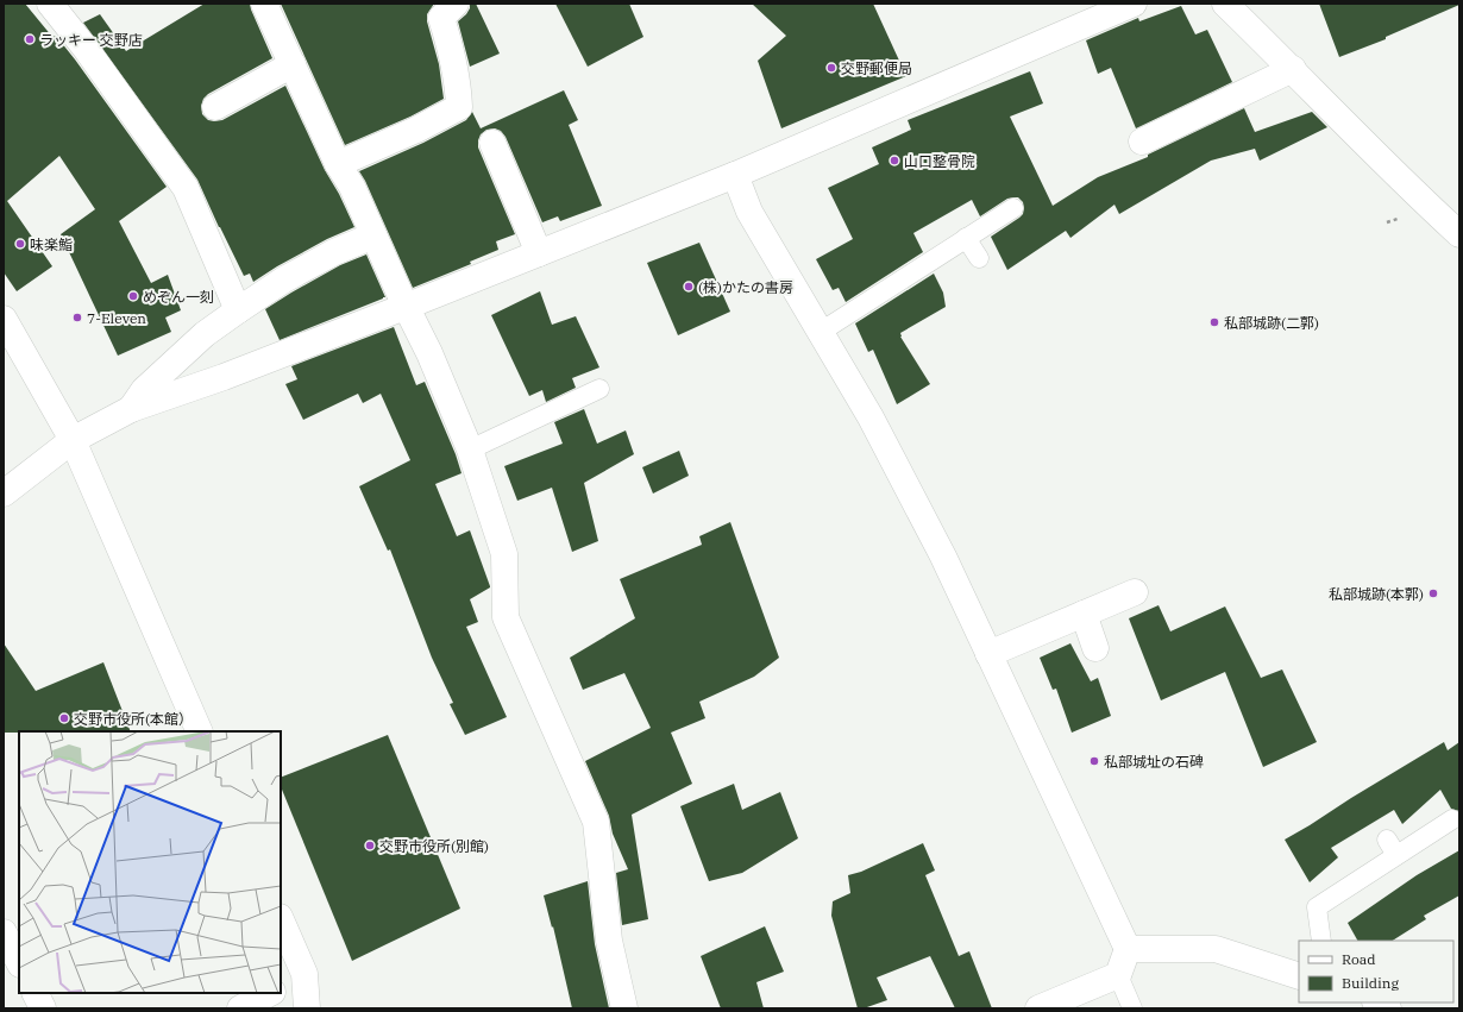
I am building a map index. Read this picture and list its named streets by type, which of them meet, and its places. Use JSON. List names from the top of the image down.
{
  "places": [
    "ラッキー 交野店",
    "交野郵便局",
    "山口整骨院",
    "味楽鮨",
    "(株)かたの書房",
    "めぞん一刻",
    "7-Eleven",
    "私部城跡(二郭)",
    "私部城跡(本郭)",
    "交野市役所(本館）",
    "私部城址の石碑",
    "交野市役所(別館)"
  ],
  "legend": ["Road", "Building"]
}
